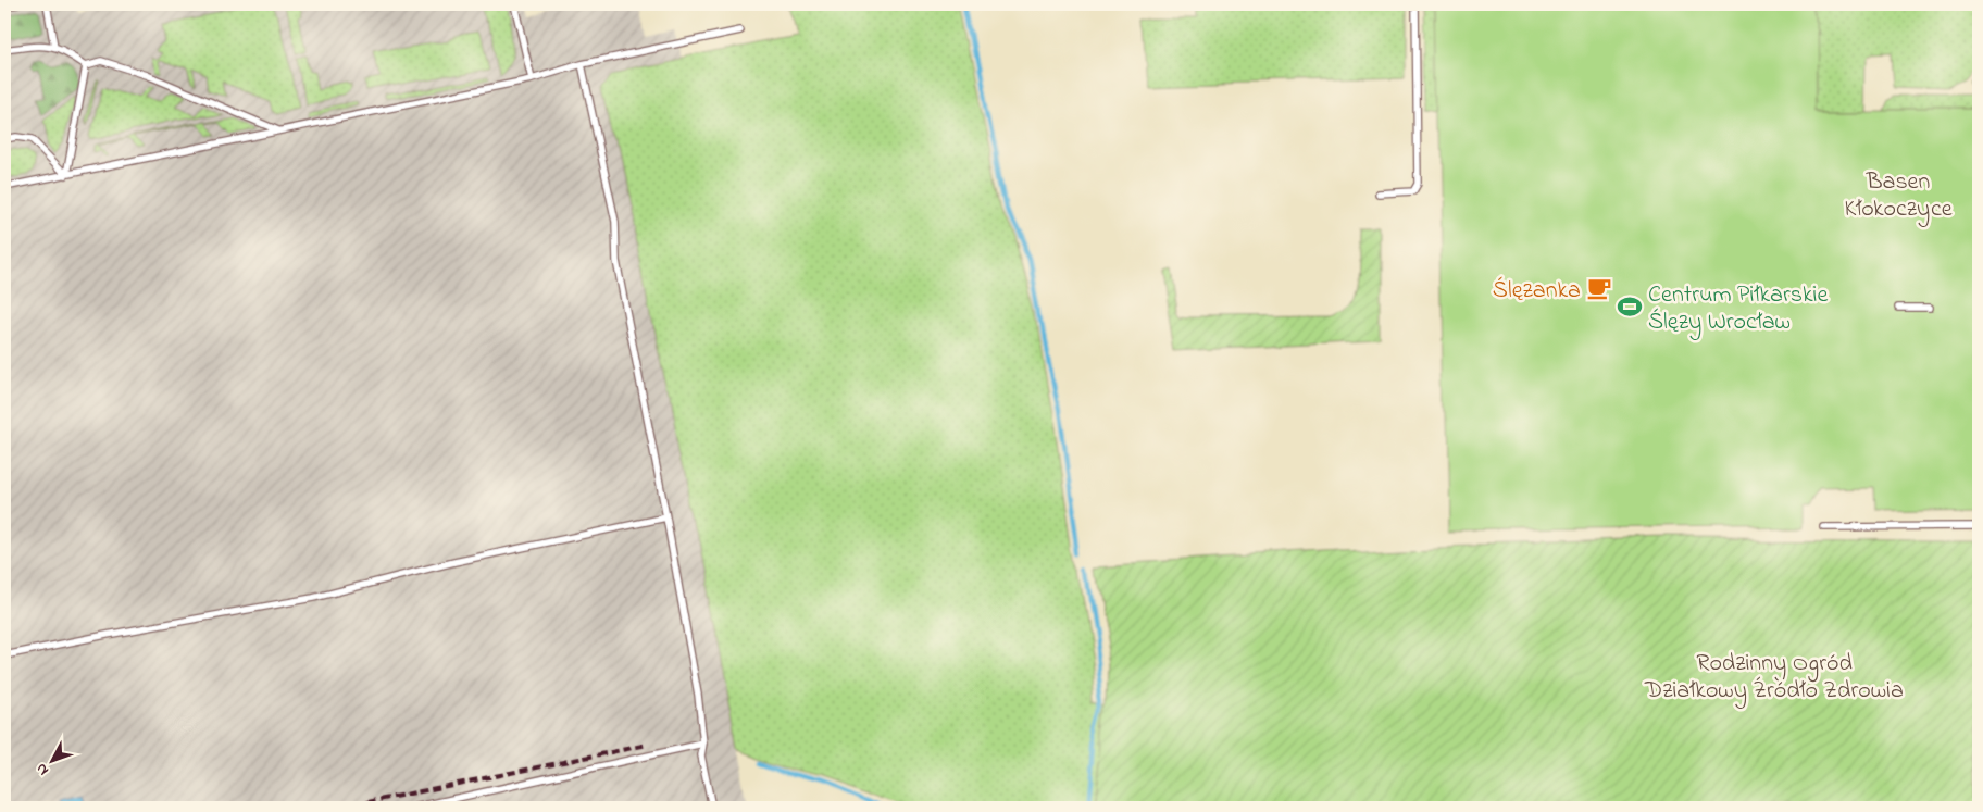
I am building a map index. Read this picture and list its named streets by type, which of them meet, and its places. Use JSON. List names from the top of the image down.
{
  "parks": ["Basen Kłokoczyce", "Rodzinny Ogród Działkowy Źródło Zdrowia"],
  "places": {
    "cafe": ["Ślęzanka"],
    "sports": ["Centrum Piłkarskie Ślęzy Wrocław"]
  },
  "north": "bottom left"
}
